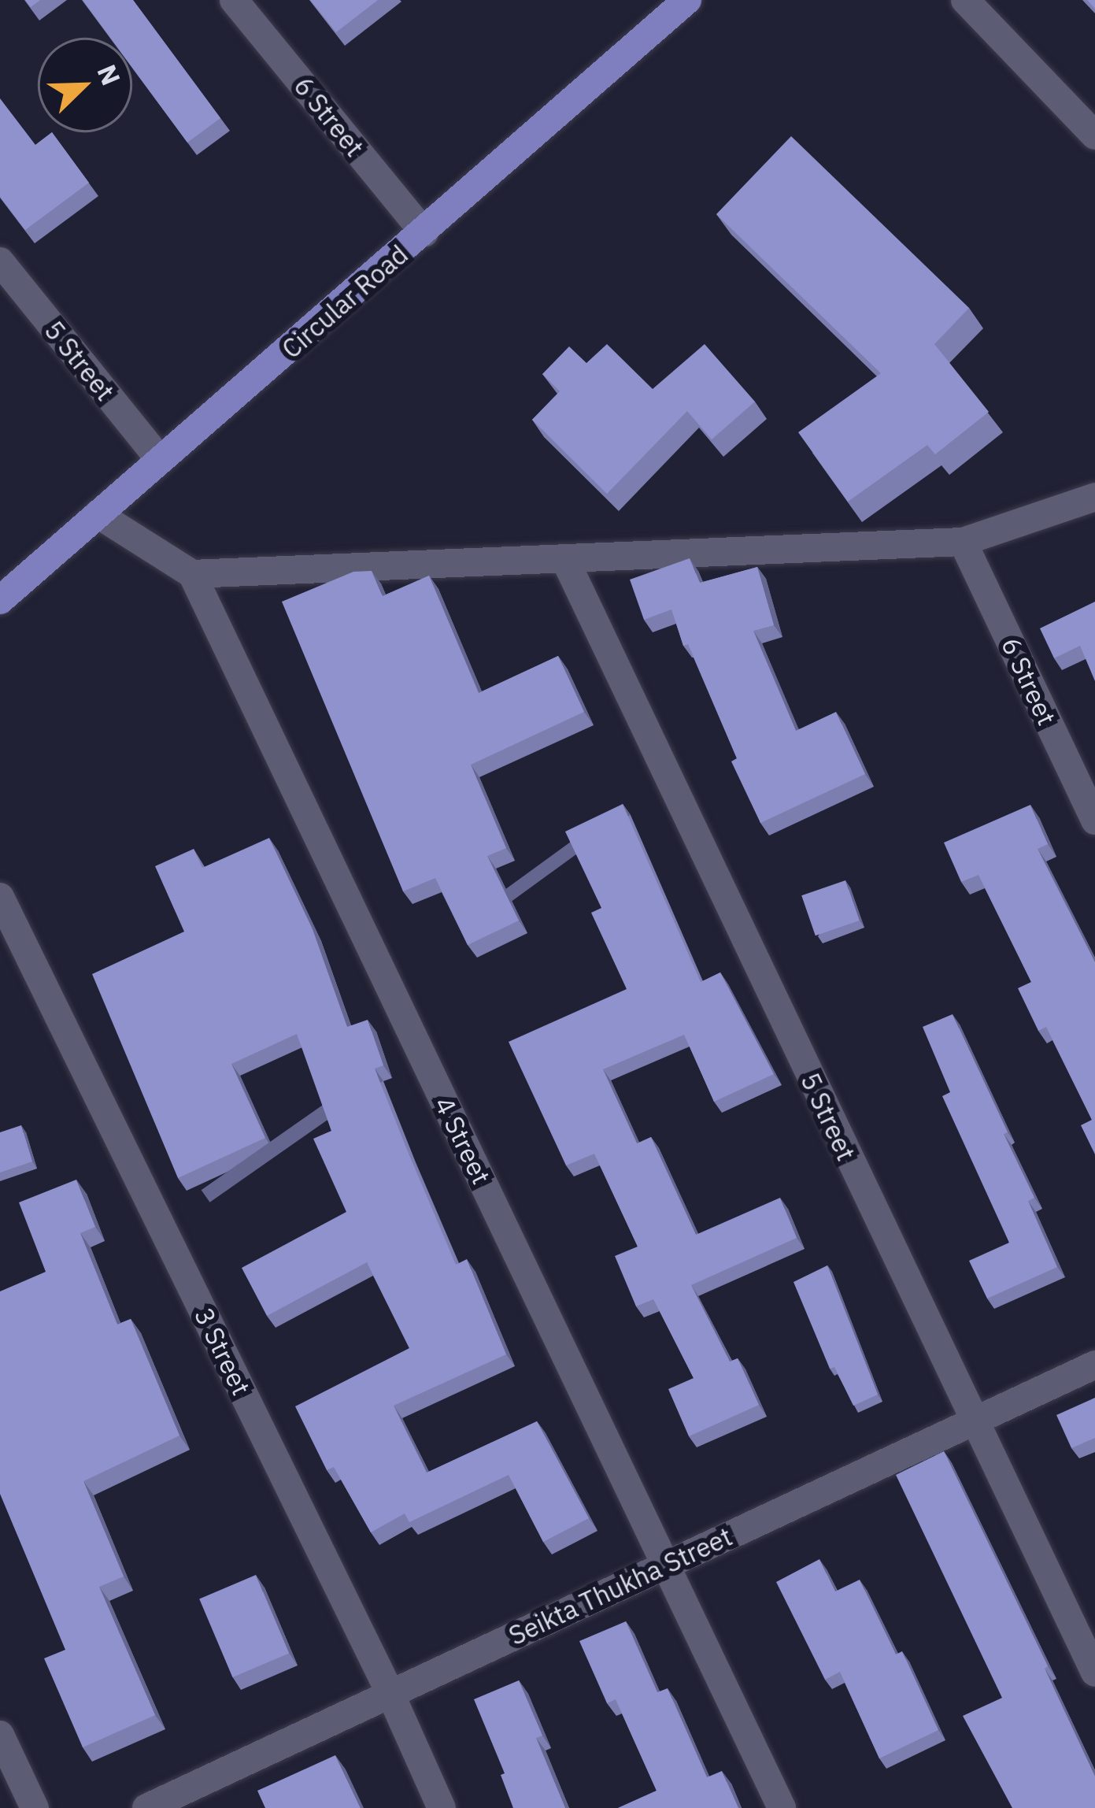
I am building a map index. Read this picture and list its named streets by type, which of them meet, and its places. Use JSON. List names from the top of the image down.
{
  "streets": {
    "main road": ["Circular Road"],
    "street": [
      "6 Street",
      "5 Street",
      "4 Street",
      "3 Street",
      "Seikta Thukha Street"
    ]
  },
  "crossings": [
    ["6 Street", "Circular Road"],
    ["Circular Road", "5 Street"],
    ["5 Street", "Seikta Thukha Street"],
    ["4 Street", "Seikta Thukha Street"],
    ["3 Street", "Seikta Thukha Street"]
  ],
  "north": "top right"
}
